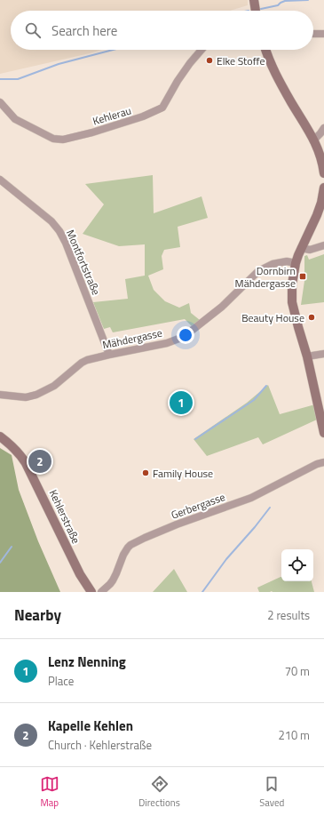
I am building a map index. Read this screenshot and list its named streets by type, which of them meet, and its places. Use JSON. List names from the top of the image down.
{
  "streets": {
    "main road": ["Kehlerstraße"],
    "street": [
      "Kehlerau",
      "Montfortstraße",
      "Mähdergasse",
      "Gerbergasse"
    ]
  },
  "crossings": [
    ["Montfortstraße", "Mähdergasse"]
  ],
  "places": {
    "other": ["Elke Stoffe", "Beauty House", "Family House"],
    "transit": ["Dornbirn Mähdergasse"]
  },
  "page": {
    "search": "Search here",
    "pins": ["1", "2"],
    "heading": ["Nearby", "2 results"],
    "list": [
      {
        "mark": "1",
        "name": "Lenz Nenning",
        "note": "Place",
        "value": "70 m"
      },
      {
        "mark": "2",
        "name": "Kapelle Kehlen",
        "note": "Church · Kehlerstraße",
        "value": "210 m"
      }
    ],
    "nav": ["Map", "Directions", "Saved"]
  }
}
